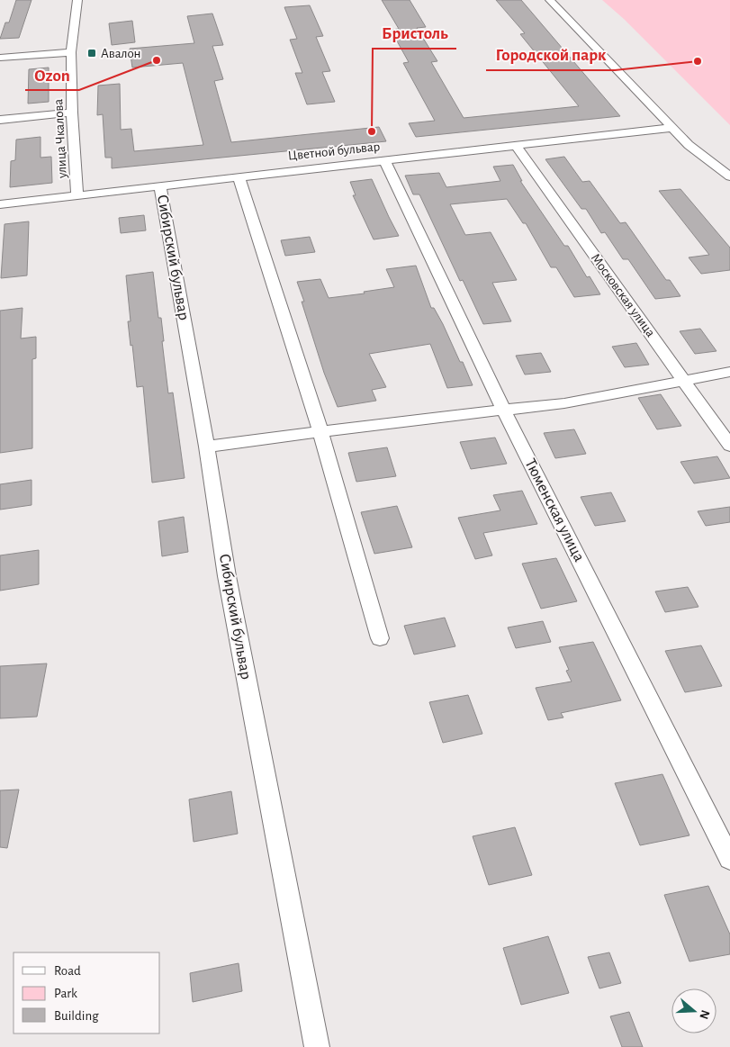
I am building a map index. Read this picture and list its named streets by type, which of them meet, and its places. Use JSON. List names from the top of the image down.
{
  "streets": {
    "street": [
      "улица Чкалова",
      "Цветной бульвар",
      "Сибирский бульвар",
      "Московская улица",
      "Тюменская улица"
    ]
  },
  "crossings": [
    ["улица Чкалова", "Цветной бульвар"],
    ["Цветной бульвар", "Сибирский бульвар"],
    ["Цветной бульвар", "Московская улица"],
    ["Цветной бульвар", "Тюменская улица"]
  ],
  "places": {
    "transit": ["Авалон"],
    "other": ["Ozon", "Городской парк", "Бристоль"]
  },
  "legend": ["Road", "Park", "Building"],
  "north": "right"
}
